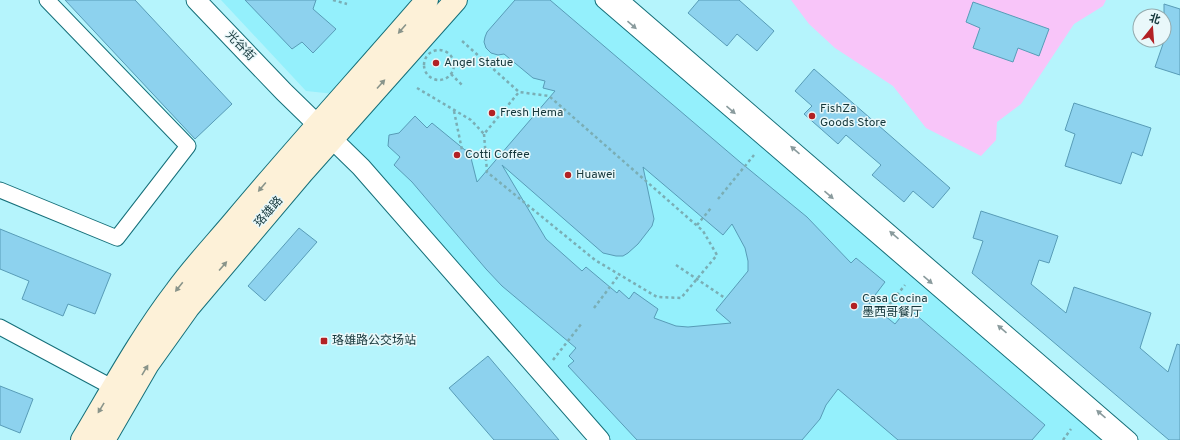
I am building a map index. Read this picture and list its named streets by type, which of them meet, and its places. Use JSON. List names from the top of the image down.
{
  "streets": {
    "main road": ["珞雄路"],
    "street": ["光谷街"]
  },
  "crossings": [
    ["光谷街", "珞雄路"]
  ],
  "places": {
    "other": [
      "Angel Statue",
      "Fresh Hema",
      "FishZa Goods Store",
      "Cotti Coffee",
      "Huawei",
      "Casa Cocina 墨西哥餐厅"
    ],
    "transit": ["珞雄路公交场站"]
  },
  "north": "top"
}
